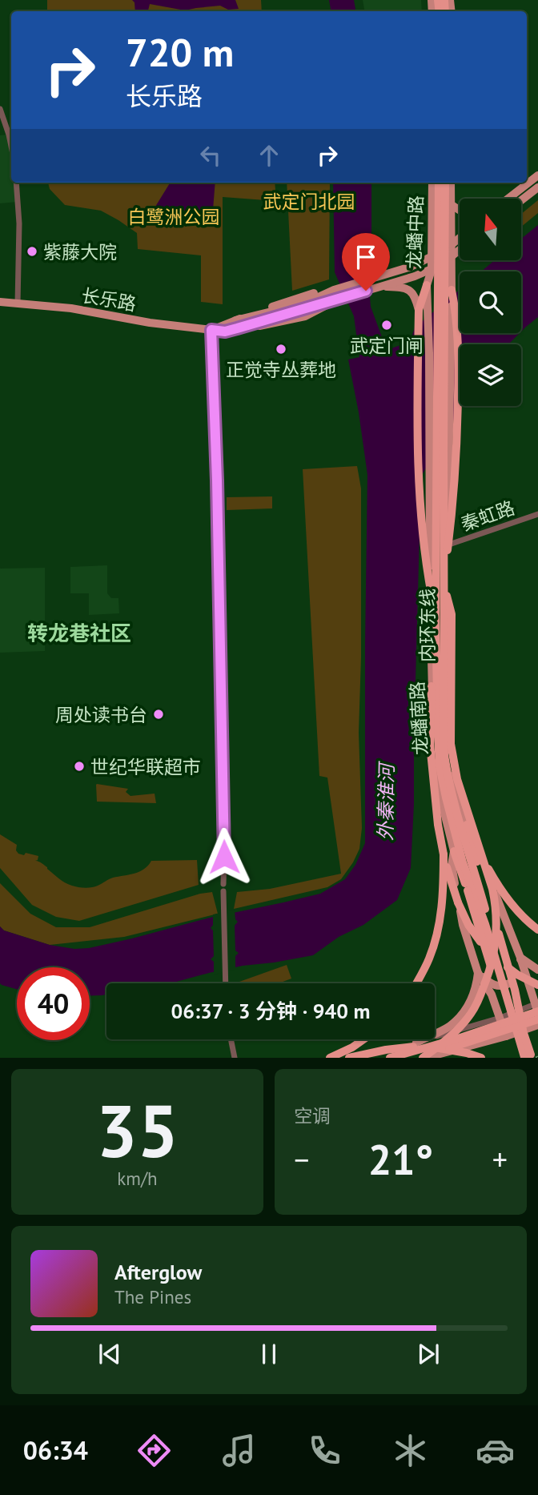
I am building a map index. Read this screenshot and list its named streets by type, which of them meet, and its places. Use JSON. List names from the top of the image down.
{
  "streets": {
    "highway": ["内环东线"],
    "main road": ["龙蟠中路", "长乐路", "龙蟠南路"],
    "street": ["秦虹路"]
  },
  "crossings": [
    ["龙蟠中路", "长乐路"],
    ["龙蟠中路", "龙蟠南路"],
    ["秦虹路", "龙蟠南路"]
  ],
  "districts": ["转龙巷社区"],
  "water": ["外秦淮河"],
  "parks": ["武定门北园", "白鹭洲公园"],
  "places": [
    "紫藤大院",
    "武定门闸",
    "正觉寺丛葬地",
    "周处读书台",
    "世纪华联超市"
  ],
  "north": "top",
  "page": {
    "turn": ["720 m", "长乐路"],
    "limit": "40",
    "trip": "06:37 · 3 分钟 · 940 m",
    "tile": [
      ["35", "km/h"],
      "空调"
    ],
    "heat": ["−", "21°", "+"],
    "song": ["Afterglow", "The Pines"],
    "tabs": "06:34"
  }
}
